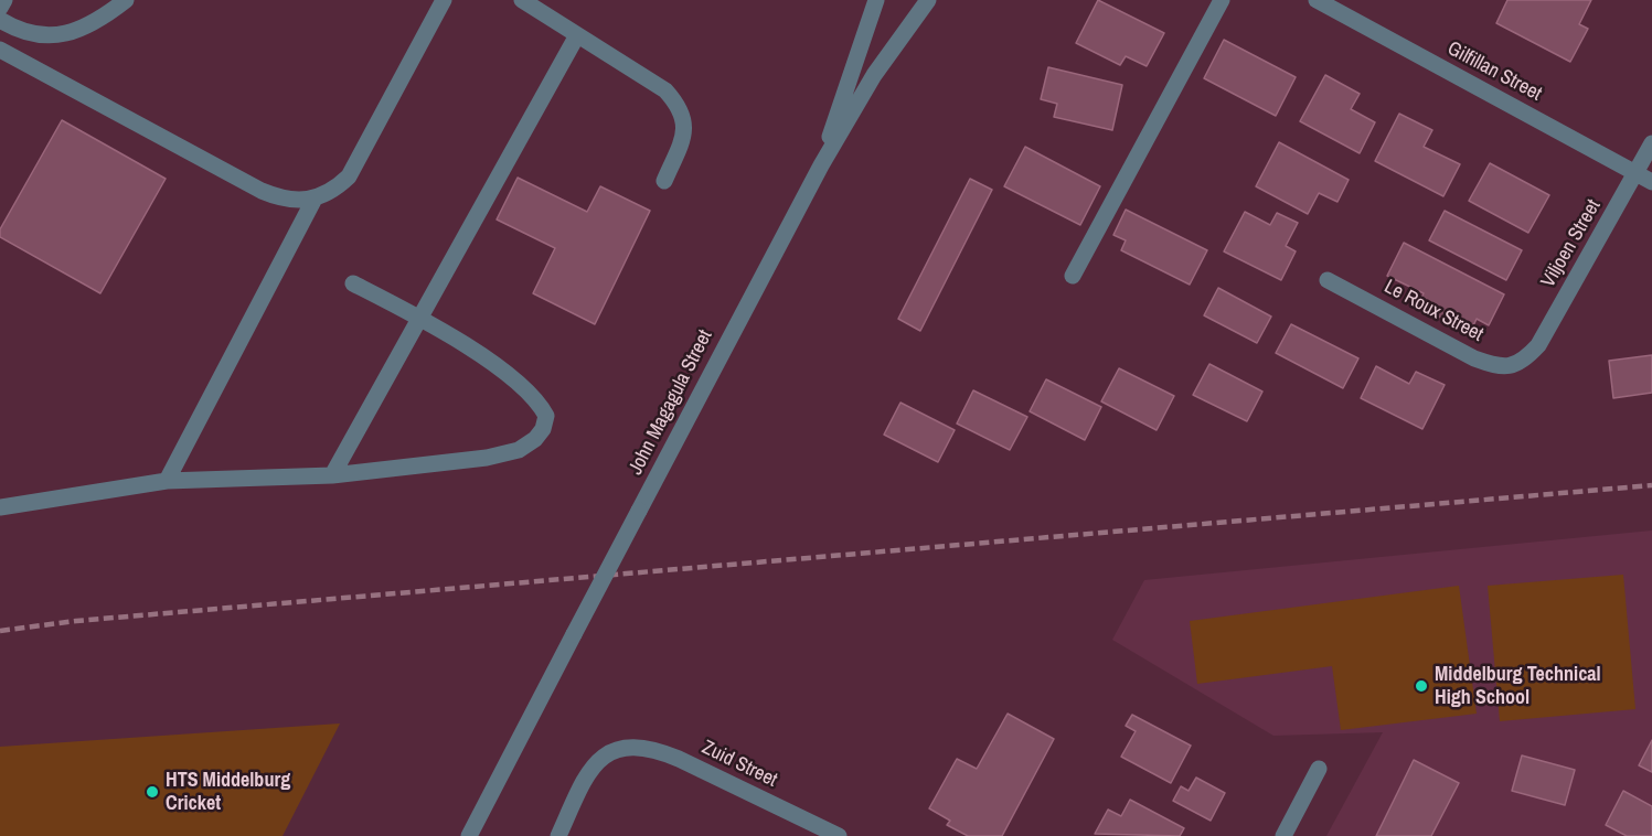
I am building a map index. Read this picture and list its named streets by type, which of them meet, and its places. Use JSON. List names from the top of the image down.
{
  "streets": {
    "street": [
      "Gilfillan Street",
      "Viljoen Street",
      "Le Roux Street",
      "John Magagula Street",
      "Zuid Street"
    ]
  },
  "crossings": [
    ["Gilfillan Street", "Viljoen Street"],
    ["Viljoen Street", "Le Roux Street"]
  ],
  "places": ["Middelburg Technical High School", "HTS Middelburg Cricket"]
}
